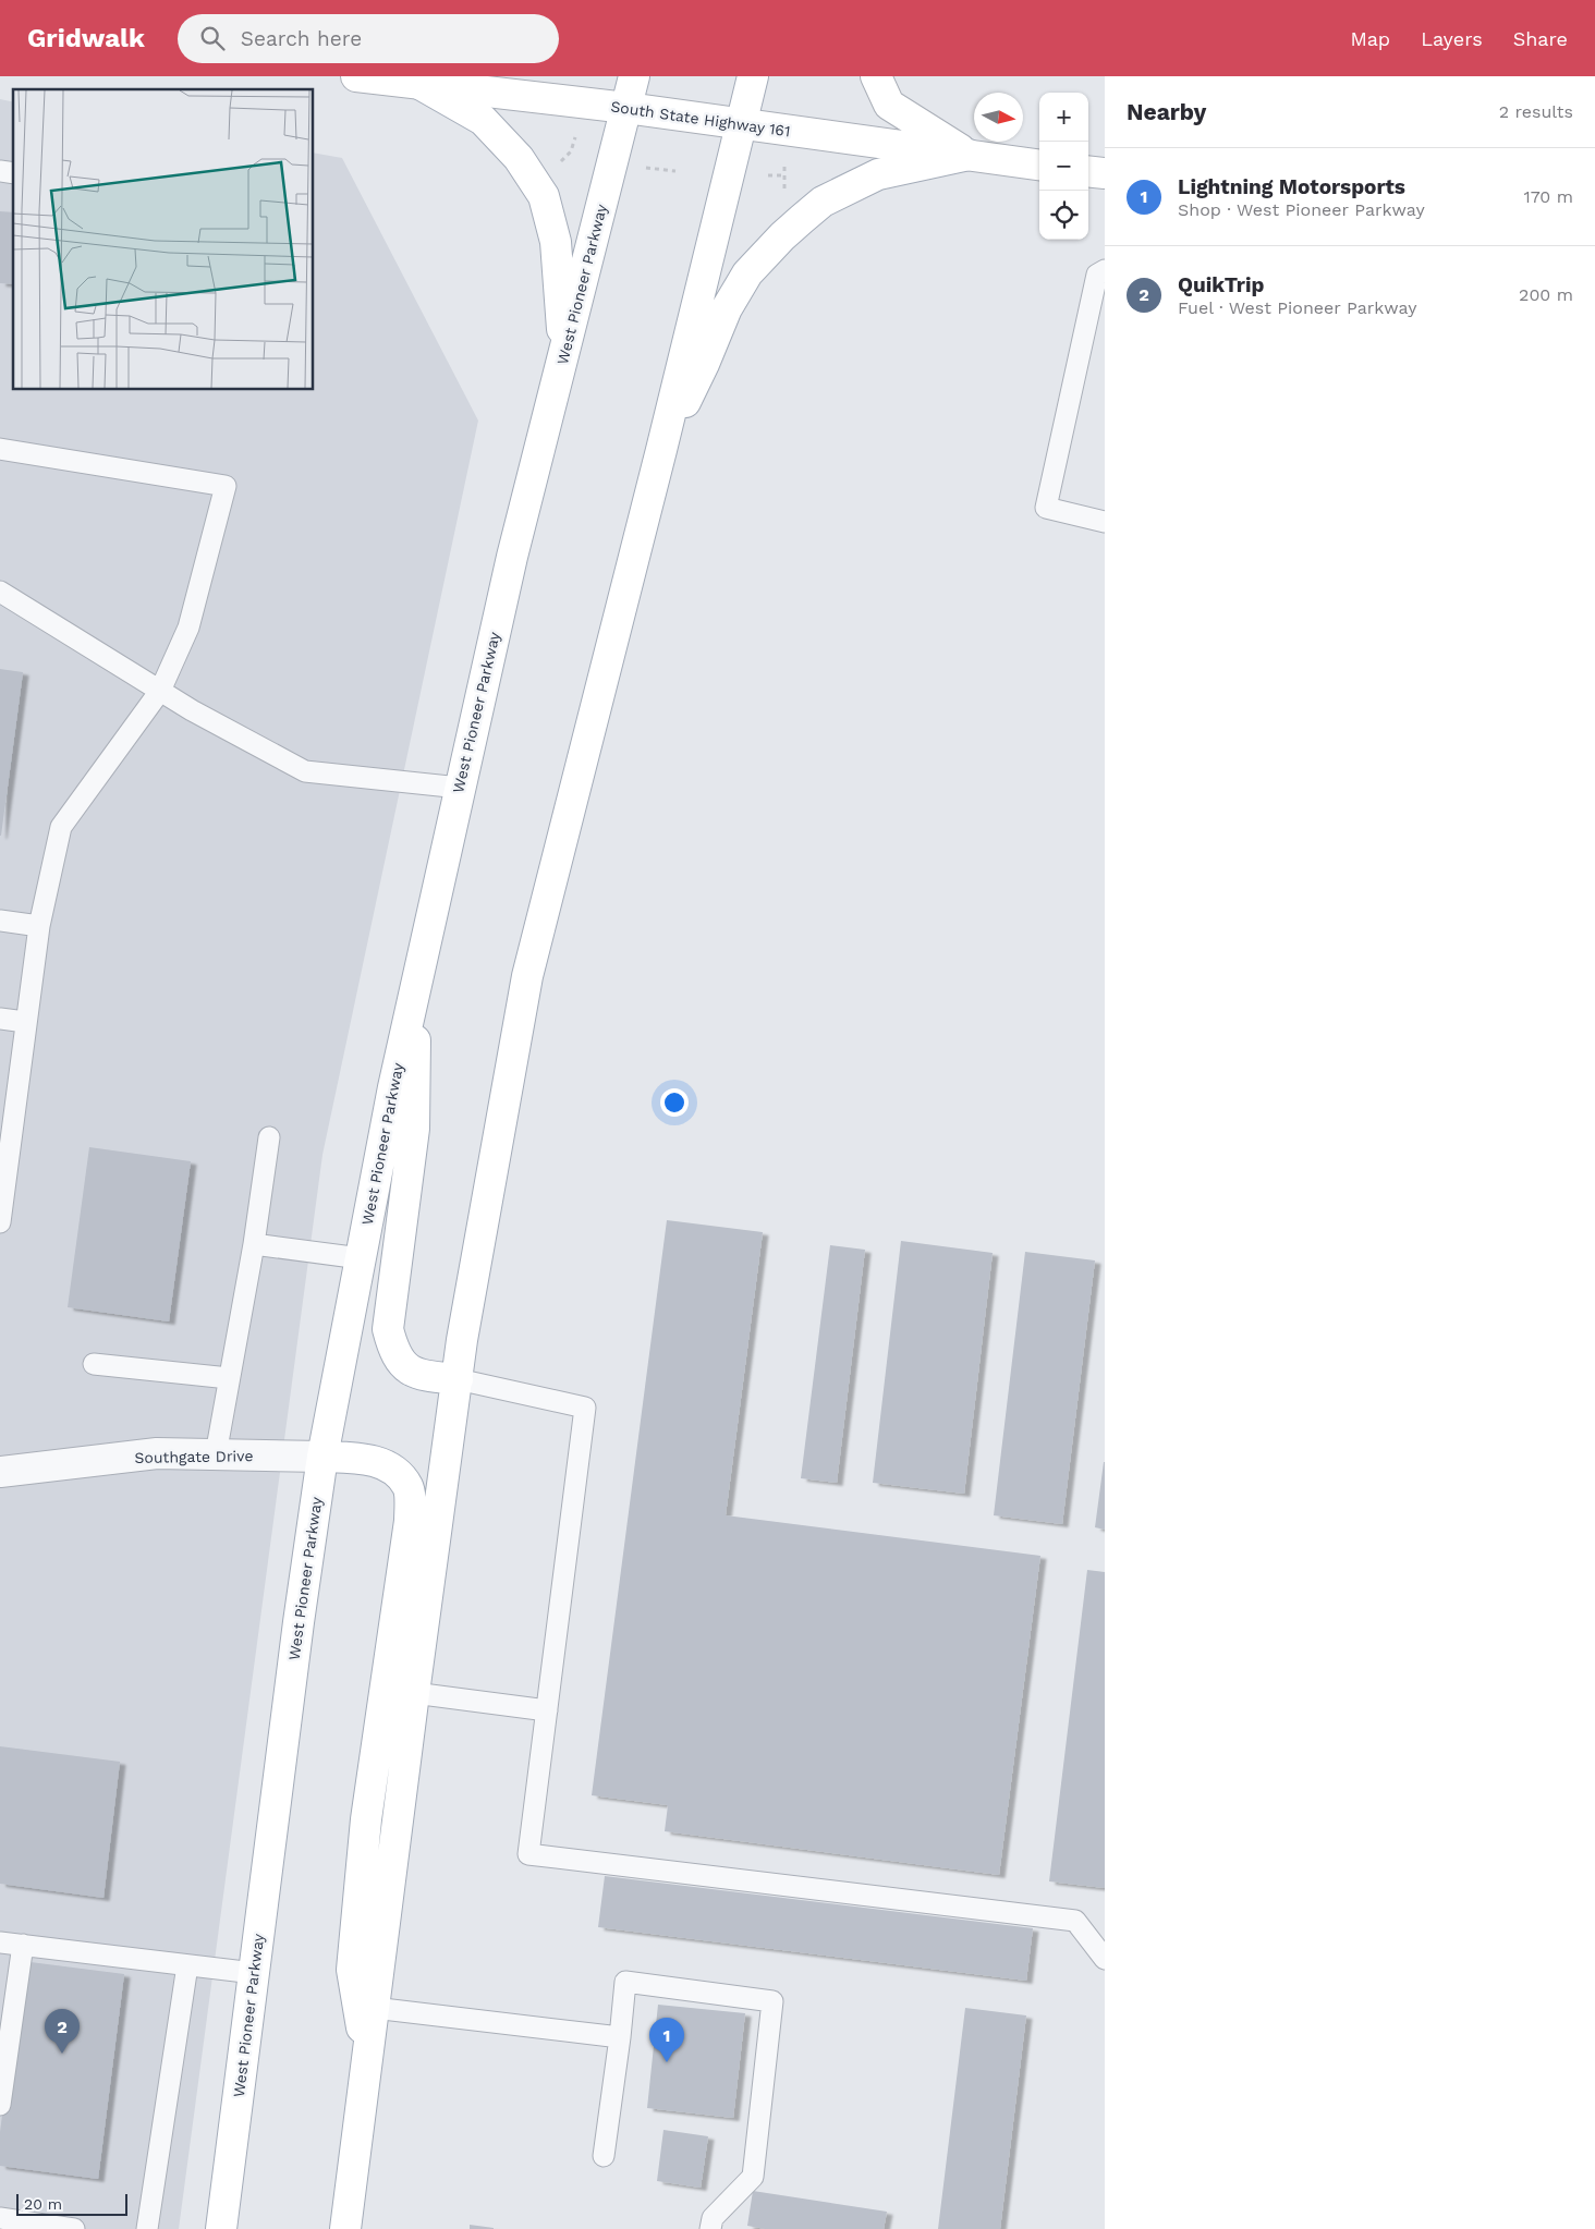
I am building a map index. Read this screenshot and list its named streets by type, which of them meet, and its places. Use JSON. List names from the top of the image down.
{
  "streets": {
    "main road": ["South State Highway 161", "West Pioneer Parkway"],
    "street": ["Southgate Drive"]
  },
  "crossings": [
    ["South State Highway 161", "West Pioneer Parkway"],
    ["West Pioneer Parkway", "Southgate Drive"]
  ],
  "scale_bar": "20 m",
  "north": "right",
  "page": {
    "header": "Gridwalk",
    "search": "Search here",
    "nav": ["Map", "Layers", "Share"],
    "heading": ["Nearby", "2 results"],
    "map_buttons": ["+", "−"],
    "list": [
      {
        "mark": "1",
        "name": "Lightning Motorsports",
        "note": "Shop · West Pioneer Parkway",
        "value": "170 m"
      },
      {
        "mark": "2",
        "name": "QuikTrip",
        "note": "Fuel · West Pioneer Parkway",
        "value": "200 m"
      }
    ],
    "pins": ["2", "1"],
    "scale": "20 m"
  }
}
